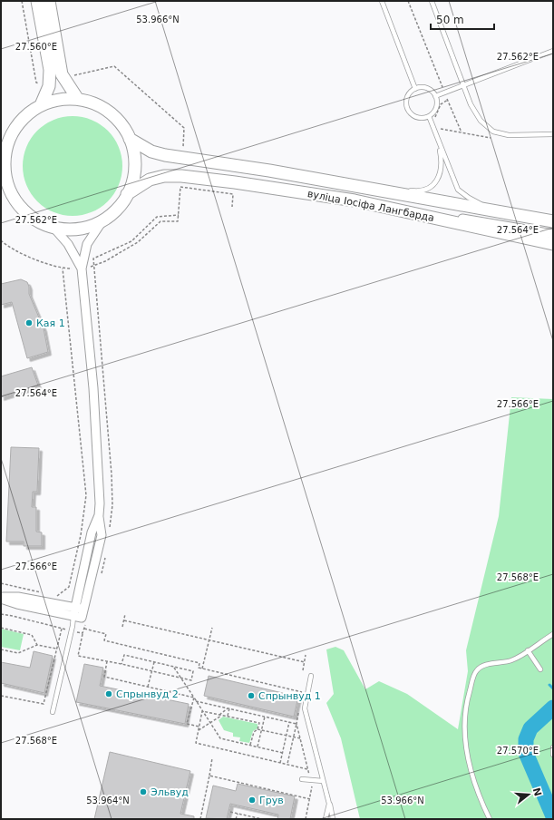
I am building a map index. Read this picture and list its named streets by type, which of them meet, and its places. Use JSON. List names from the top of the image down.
{
  "streets": {
    "main road": ["вуліца Іосіфа Лангбарда"]
  },
  "places": [
    "Кая 1",
    "Спрынвуд 2",
    "Спрынвуд 1",
    "Эльвуд",
    "Грув"
  ],
  "scale_bar": "50 m",
  "north": "right",
  "coordinates": [
    "53.966°N",
    "27.560°E",
    "27.562°E",
    "27.564°E",
    "27.566°E",
    "27.568°E",
    "27.570°E",
    "53.964°N"
  ]
}
